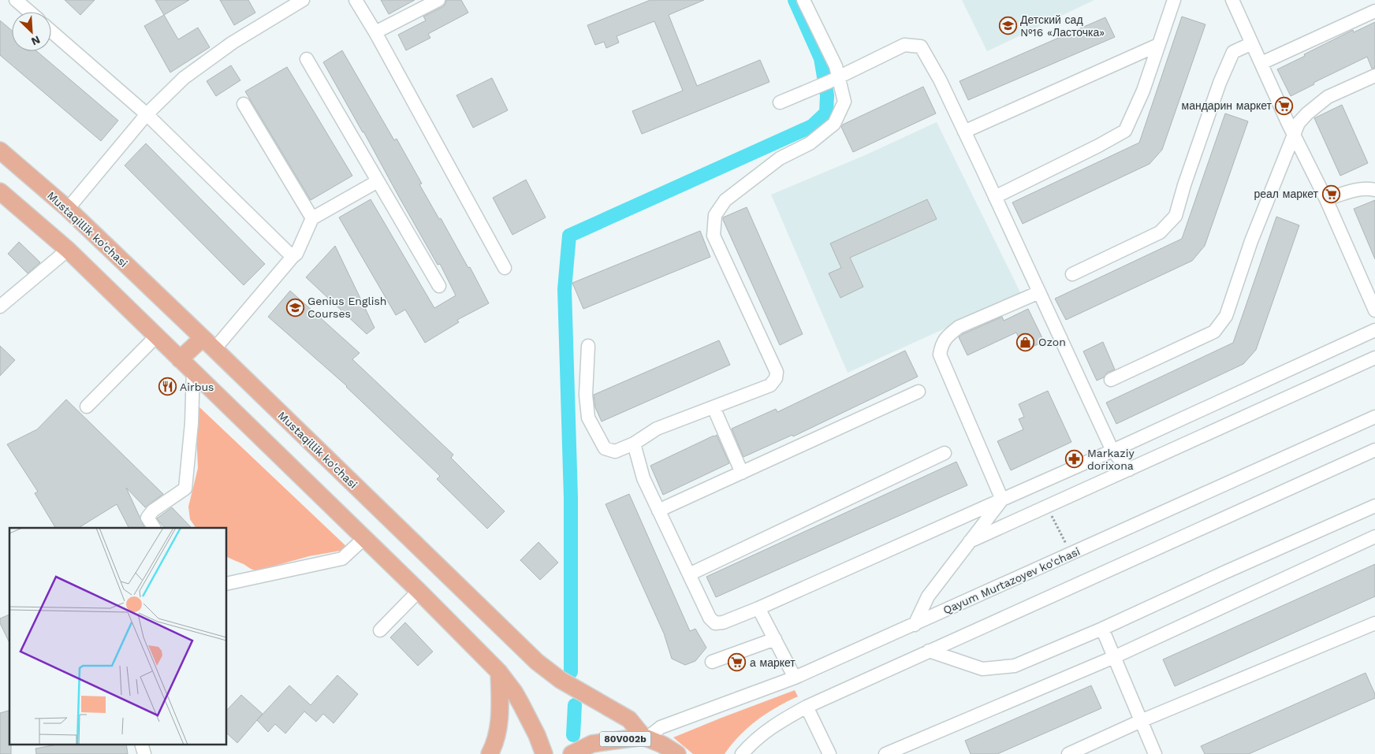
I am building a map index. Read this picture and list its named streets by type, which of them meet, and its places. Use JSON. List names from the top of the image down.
{
  "streets": {
    "main road": ["Mustaqillik ko'chasi", "80V002b"],
    "street": ["Qayum Murtazoyev ko'chasi"]
  },
  "crossings": [
    ["Mustaqillik ko'chasi", "Qayum Murtazoyev ko'chasi"],
    ["Mustaqillik ko'chasi", "80V002b"],
    ["Qayum Murtazoyev ko'chasi", "80V002b"]
  ],
  "places": {
    "school or university": ["Детский сад №16 «Ласточка»", "Genius English Courses"],
    "supermarket": ["мандарин маркет", "реал маркет", "а маркет"],
    "shop": ["Ozon"],
    "restaurant": ["Airbus"],
    "pharmacy": ["Markaziy dorixona"]
  },
  "north": "bottom right"
}
